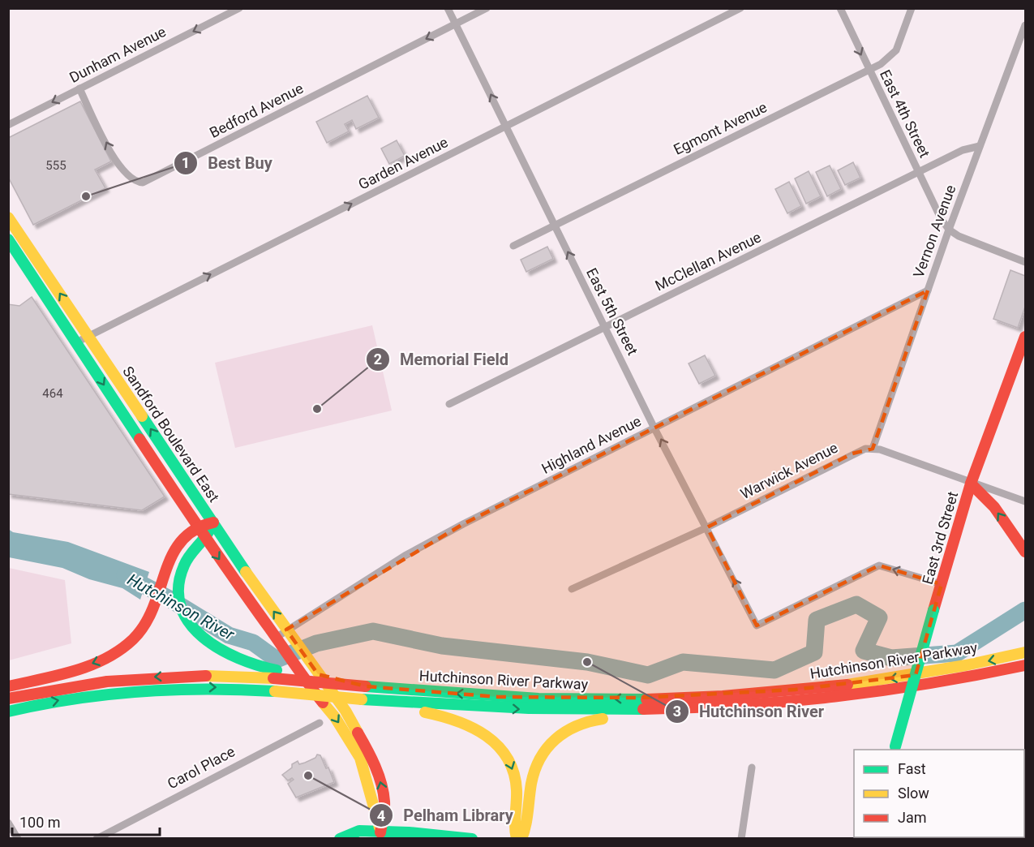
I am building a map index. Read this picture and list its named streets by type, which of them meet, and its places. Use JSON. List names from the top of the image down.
{
  "streets": {
    "main road": ["Sandford Boulevard East", "East 3rd Street", "Hutchinson River Parkway"],
    "street": [
      "Dunham Avenue",
      "Bedford Avenue",
      "East 4th Street",
      "Egmont Avenue",
      "Garden Avenue",
      "Vernon Avenue",
      "McClellan Avenue",
      "East 5th Street",
      "Highland Avenue",
      "Warwick Avenue",
      "Carol Place"
    ]
  },
  "crossings": [
    ["Dunham Avenue", "Bedford Avenue"],
    ["Bedford Avenue", "East 5th Street"],
    ["East 4th Street", "Egmont Avenue"],
    ["East 4th Street", "Vernon Avenue"],
    ["East 4th Street", "McClellan Avenue"],
    ["Egmont Avenue", "East 5th Street"],
    ["Garden Avenue", "East 5th Street"],
    ["Garden Avenue", "Sandford Boulevard East"],
    ["Vernon Avenue", "McClellan Avenue"],
    ["Vernon Avenue", "Highland Avenue"],
    ["Vernon Avenue", "Warwick Avenue"],
    ["McClellan Avenue", "East 5th Street"],
    ["East 5th Street", "Highland Avenue"],
    ["East 5th Street", "Warwick Avenue"],
    ["East 5th Street", "East 3rd Street"],
    ["Sandford Boulevard East", "Highland Avenue"]
  ],
  "one_way": [
    "Dunham Avenue",
    "Bedford Avenue",
    "Garden Avenue",
    "East 5th Street"
  ],
  "water": ["Hutchinson River"],
  "places": [
    "Best Buy",
    "Memorial Field",
    "Hutchinson River",
    "Pelham Library"
  ],
  "house_numbers": ["555", "464"],
  "legend": ["Fast", "Slow", "Jam"],
  "scale_bar": "100 m"
}
